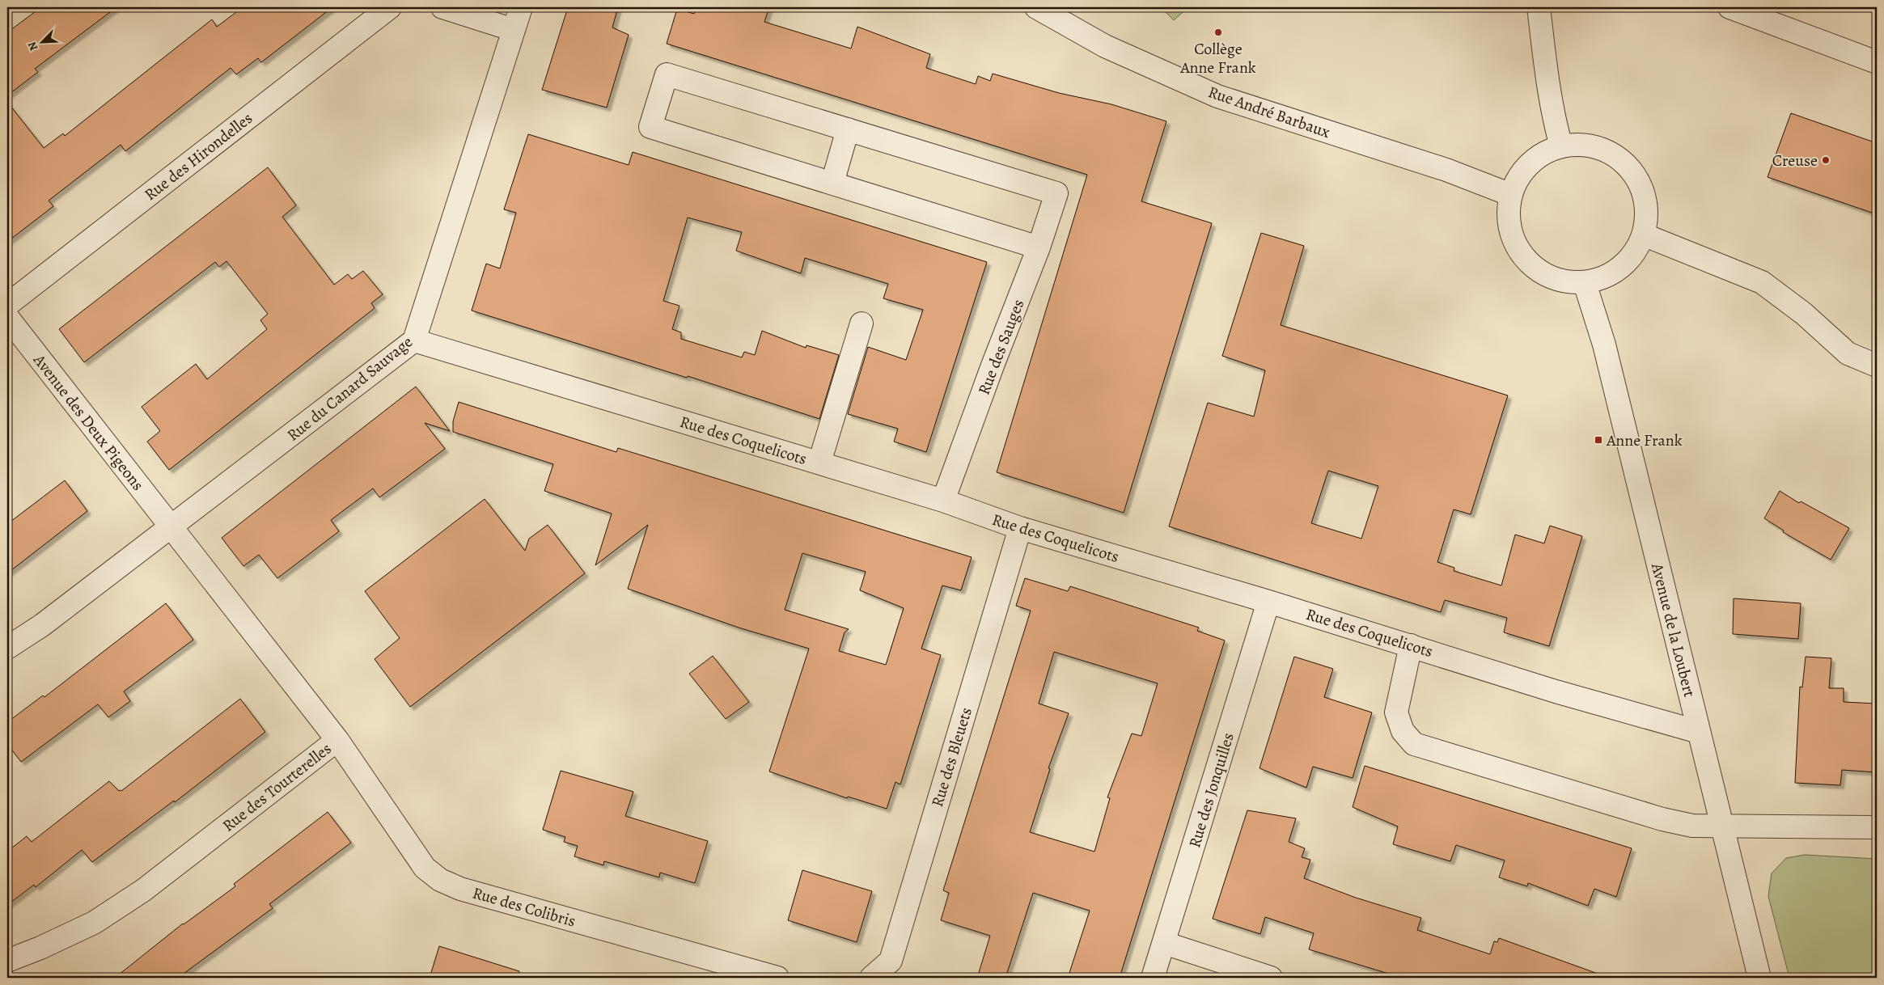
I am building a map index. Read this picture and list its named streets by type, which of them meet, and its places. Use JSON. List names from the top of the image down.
{
  "streets": {
    "street": [
      "Rue André Barbaux",
      "Rue des Hirondelles",
      "Rue des Sauges",
      "Rue du Canard Sauvage",
      "Avenue des Deux Pigeons",
      "Rue des Coquelicots",
      "Avenue de la Loubert",
      "Rue des Bleuets",
      "Rue des Tourterelles",
      "Rue des Jonquilles",
      "Rue des Colibris"
    ]
  },
  "crossings": [
    ["Rue André Barbaux", "Avenue de la Loubert"],
    ["Rue des Sauges", "Rue des Coquelicots"],
    ["Rue du Canard Sauvage", "Avenue des Deux Pigeons"],
    ["Rue du Canard Sauvage", "Rue des Coquelicots"],
    ["Rue du Canard Sauvage", "Rue des Tourterelles"],
    ["Avenue des Deux Pigeons", "Rue des Tourterelles"],
    ["Rue des Coquelicots", "Avenue de la Loubert"],
    ["Rue des Coquelicots", "Rue des Bleuets"],
    ["Rue des Coquelicots", "Rue des Jonquilles"],
    ["Rue des Tourterelles", "Rue des Colibris"]
  ],
  "places": {
    "other": ["Collège Anne Frank", "Creuse"],
    "transit": ["Anne Frank"]
  },
  "north": "bottom left"
}
